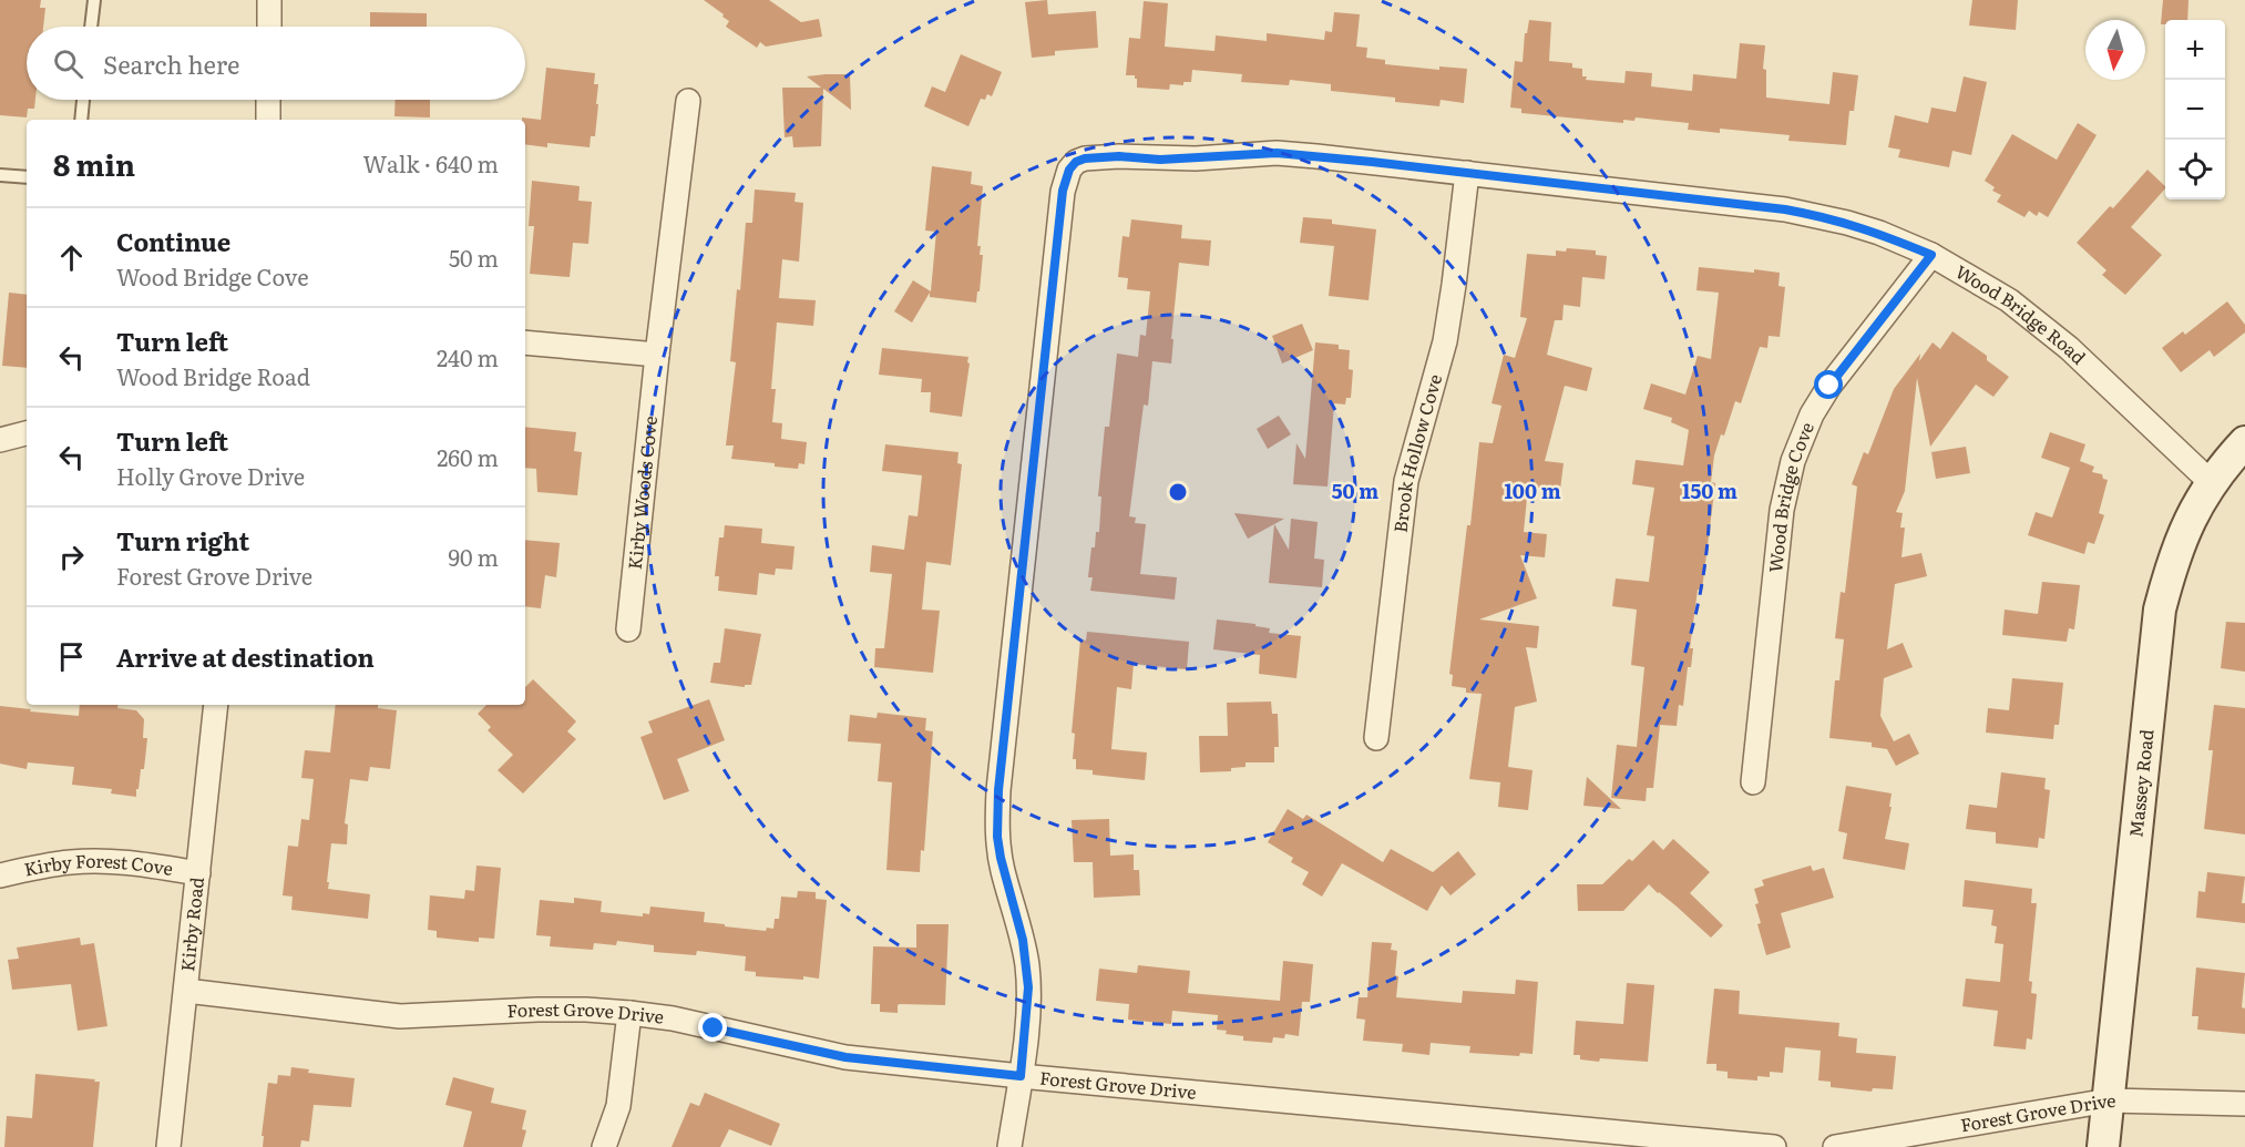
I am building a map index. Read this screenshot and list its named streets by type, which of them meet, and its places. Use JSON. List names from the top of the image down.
{
  "streets": {
    "street": [
      "Wood Bridge Road",
      "Brook Hollow Cove",
      "Kirby Woods Cove",
      "Wood Bridge Cove",
      "Massey Road",
      "Kirby Forest Cove",
      "Kirby Road",
      "Forest Grove Drive"
    ]
  },
  "crossings": [
    ["Wood Bridge Road", "Brook Hollow Cove"],
    ["Wood Bridge Road", "Wood Bridge Cove"],
    ["Wood Bridge Road", "Massey Road"],
    ["Wood Bridge Road", "Forest Grove Drive"],
    ["Massey Road", "Forest Grove Drive"],
    ["Kirby Forest Cove", "Kirby Road"],
    ["Kirby Road", "Forest Grove Drive"]
  ],
  "north": "bottom",
  "page": {
    "map_buttons": ["+", "−"],
    "search": "Search here",
    "heading": ["8 min", "Walk · 640 m"],
    "list": [
      ["Continue", "Wood Bridge Cove", "50 m"],
      ["Turn left", "Wood Bridge Road", "240 m"],
      ["Turn left", "Holly Grove Drive", "260 m"],
      ["Turn right", "Forest Grove Drive", "90 m"],
      "Arrive at destination"
    ]
  },
  "rings": ["50 m", "100 m", "150 m"]
}
